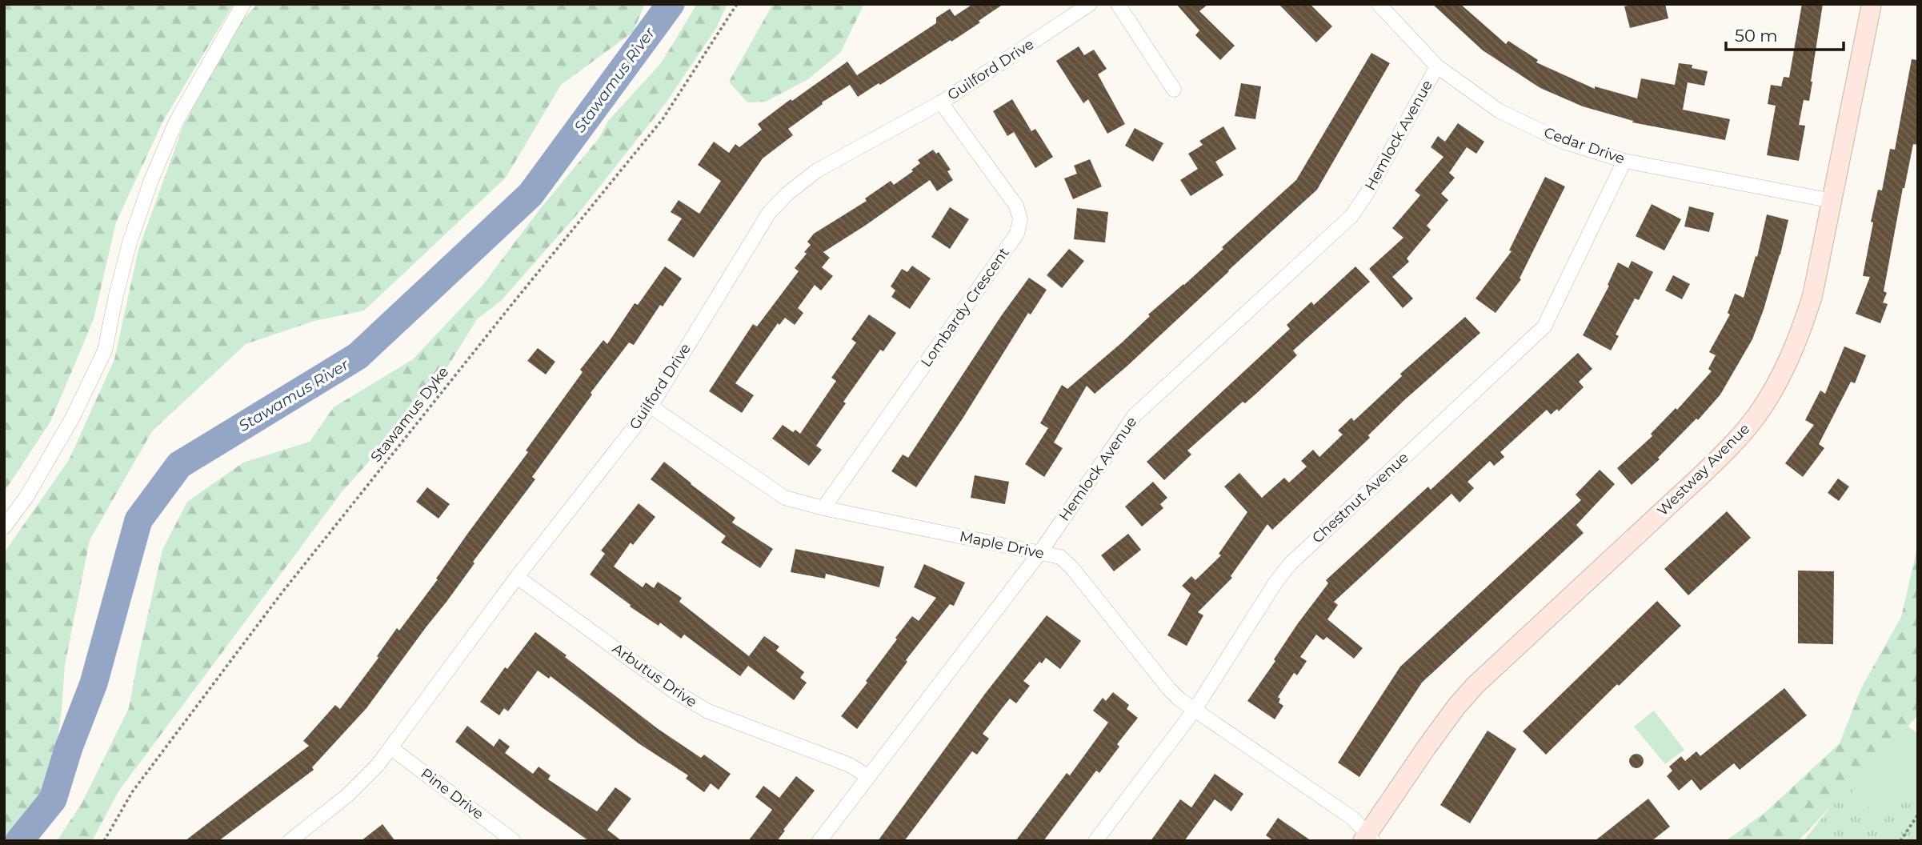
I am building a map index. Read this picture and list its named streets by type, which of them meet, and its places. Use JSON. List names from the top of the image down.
{
  "streets": {
    "street": [
      "Guilford Drive",
      "Hemlock Avenue",
      "Cedar Drive",
      "Lombardy Crescent",
      "Westway Avenue",
      "Chestnut Avenue",
      "Maple Drive",
      "Arbutus Drive",
      "Pine Drive"
    ],
    "path": ["Stawamus Dyke"]
  },
  "crossings": [
    ["Guilford Drive", "Lombardy Crescent"],
    ["Guilford Drive", "Maple Drive"],
    ["Guilford Drive", "Arbutus Drive"],
    ["Guilford Drive", "Pine Drive"],
    ["Hemlock Avenue", "Cedar Drive"],
    ["Hemlock Avenue", "Maple Drive"],
    ["Hemlock Avenue", "Arbutus Drive"],
    ["Cedar Drive", "Westway Avenue"],
    ["Cedar Drive", "Chestnut Avenue"],
    ["Lombardy Crescent", "Maple Drive"],
    ["Westway Avenue", "Maple Drive"],
    ["Chestnut Avenue", "Maple Drive"]
  ],
  "water": ["Stawamus River"],
  "scale_bar": "50 m"
}
